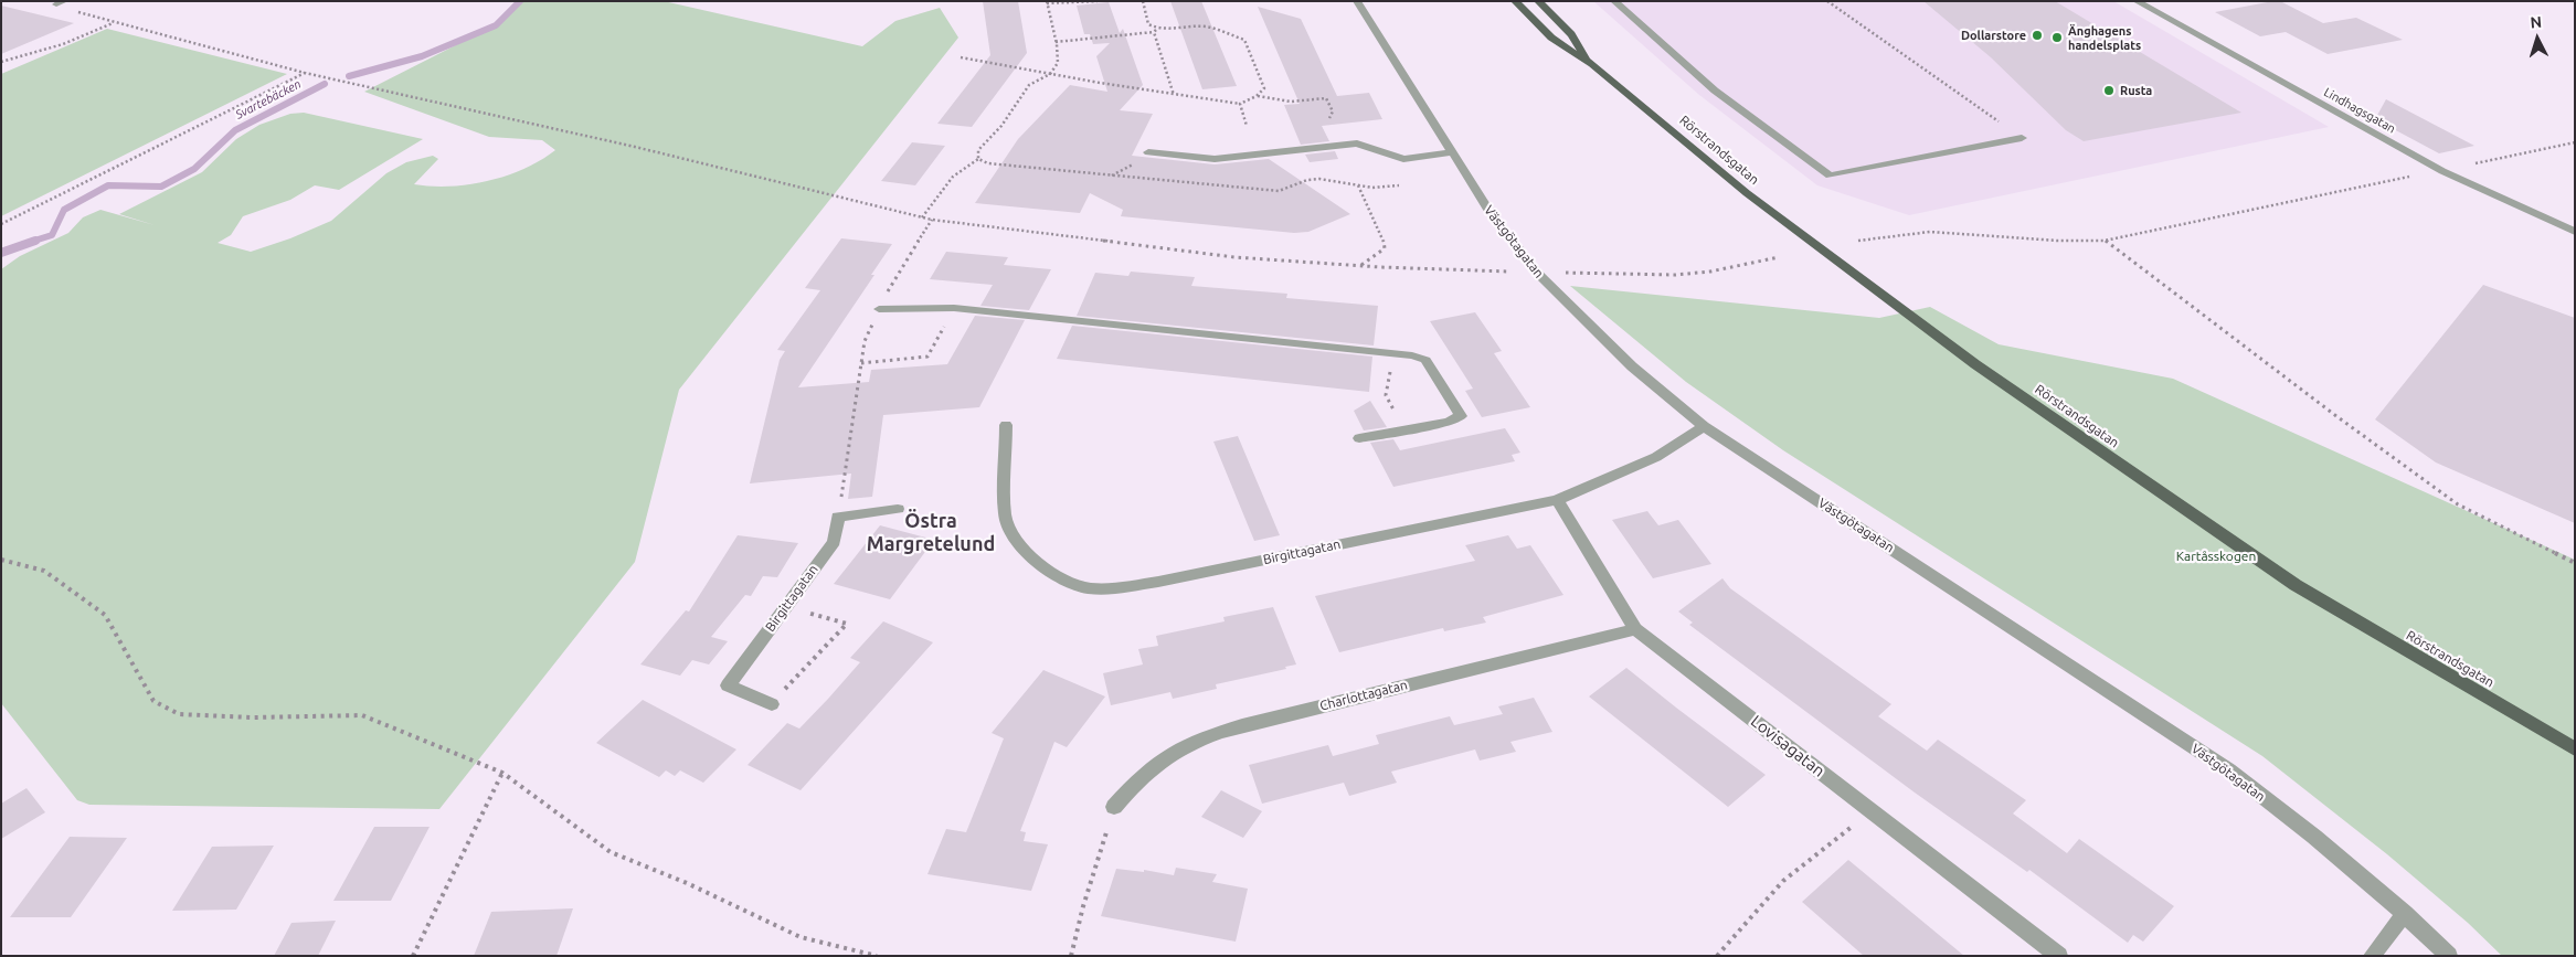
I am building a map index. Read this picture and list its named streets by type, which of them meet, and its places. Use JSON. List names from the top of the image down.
{
  "streets": {
    "main road": ["Rörstrandsgatan"],
    "street": [
      "Lindhagsgatan",
      "Västgötagatan",
      "Birgittagatan",
      "Charlottagatan",
      "Lovisagatan"
    ]
  },
  "crossings": [
    ["Västgötagatan", "Birgittagatan"],
    ["Birgittagatan", "Lovisagatan"],
    ["Charlottagatan", "Lovisagatan"]
  ],
  "districts": ["Östra Margretelund"],
  "water": ["Svartebäcken"],
  "parks": ["Kartåsskogen"],
  "places": ["Dollarstore", "Änghagens handelsplats", "Rusta"],
  "north": "top"
}
